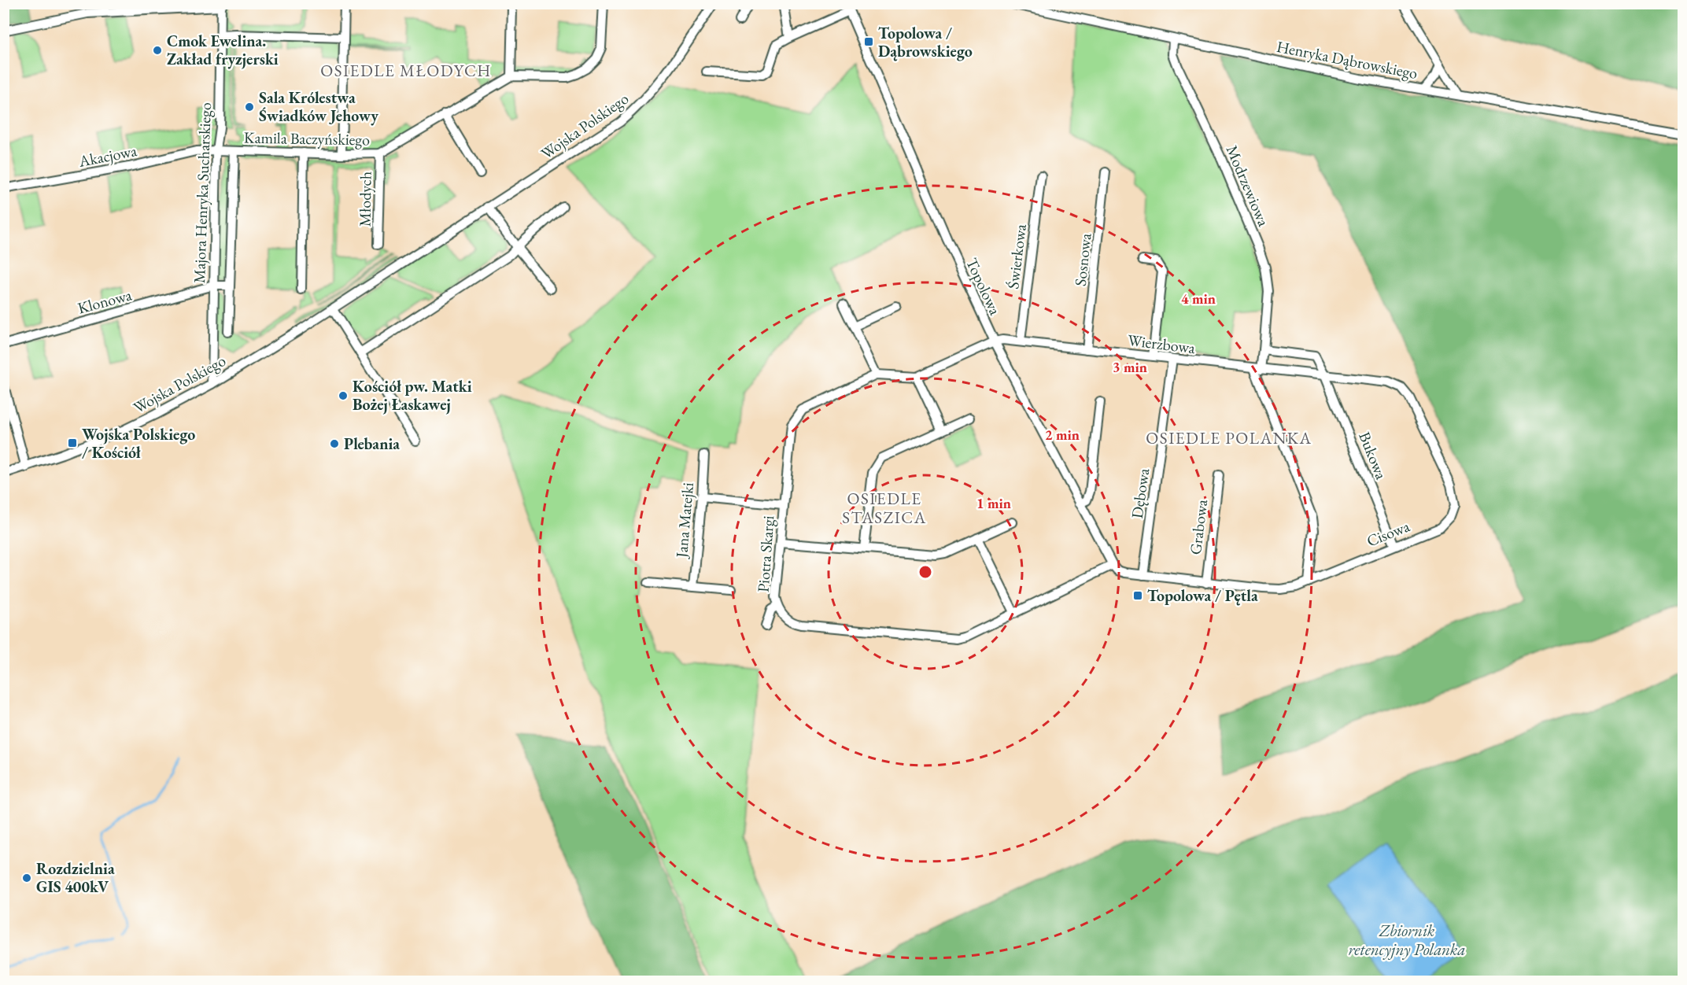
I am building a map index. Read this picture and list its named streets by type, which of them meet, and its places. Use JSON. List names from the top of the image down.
{
  "streets": {
    "street": [
      "Henryka Dąbrowskiego",
      "Wojska Polskiego",
      "Kamila Baczyńskiego",
      "Akacjowa",
      "Modrzewiowa",
      "Majora Henryka Sucharskiego",
      "Młodych",
      "Świerkowa",
      "Sosnowa",
      "Topolowa",
      "Klonowa",
      "Wierzbowa",
      "Bukowa",
      "Dębowa",
      "Jana Matejki",
      "Grabowa",
      "Cisowa",
      "Piotra Skargi"
    ]
  },
  "crossings": [
    ["Henryka Dąbrowskiego", "Modrzewiowa"],
    ["Wojska Polskiego", "Majora Henryka Sucharskiego"],
    ["Kamila Baczyńskiego", "Akacjowa"],
    ["Kamila Baczyńskiego", "Majora Henryka Sucharskiego"],
    ["Kamila Baczyńskiego", "Młodych"],
    ["Akacjowa", "Majora Henryka Sucharskiego"],
    ["Modrzewiowa", "Wierzbowa"],
    ["Modrzewiowa", "Bukowa"],
    ["Majora Henryka Sucharskiego", "Klonowa"],
    ["Świerkowa", "Wierzbowa"],
    ["Sosnowa", "Wierzbowa"],
    ["Topolowa", "Wierzbowa"],
    ["Topolowa", "Cisowa"],
    ["Topolowa", "Piotra Skargi"],
    ["Wierzbowa", "Bukowa"],
    ["Wierzbowa", "Dębowa"],
    ["Wierzbowa", "Cisowa"],
    ["Wierzbowa", "Piotra Skargi"],
    ["Bukowa", "Cisowa"],
    ["Dębowa", "Cisowa"],
    ["Grabowa", "Cisowa"],
    ["Cisowa", "Piotra Skargi"]
  ],
  "districts": ["OSIEDLE MŁODYCH", "OSIEDLE POLANKA", "OSIEDLE STASZICA"],
  "water": ["Zbiornik retencyjny Polanka"],
  "places": {
    "transit": ["Topolowa / Dąbrowskiego", "Wojska Polskiego / Kościół", "Topolowa / Pętla"],
    "other": [
      "Cmok Ewelina. Zakład fryzjerski",
      "Sala Królestwa Świadków Jehowy",
      "Kościół pw. Matki Bożej Łaskawej",
      "Plebania",
      "Rozdzielnia GIS 400kV"
    ]
  },
  "rings": [
    "4 min",
    "3 min",
    "2 min",
    "1 min"
  ]
}
